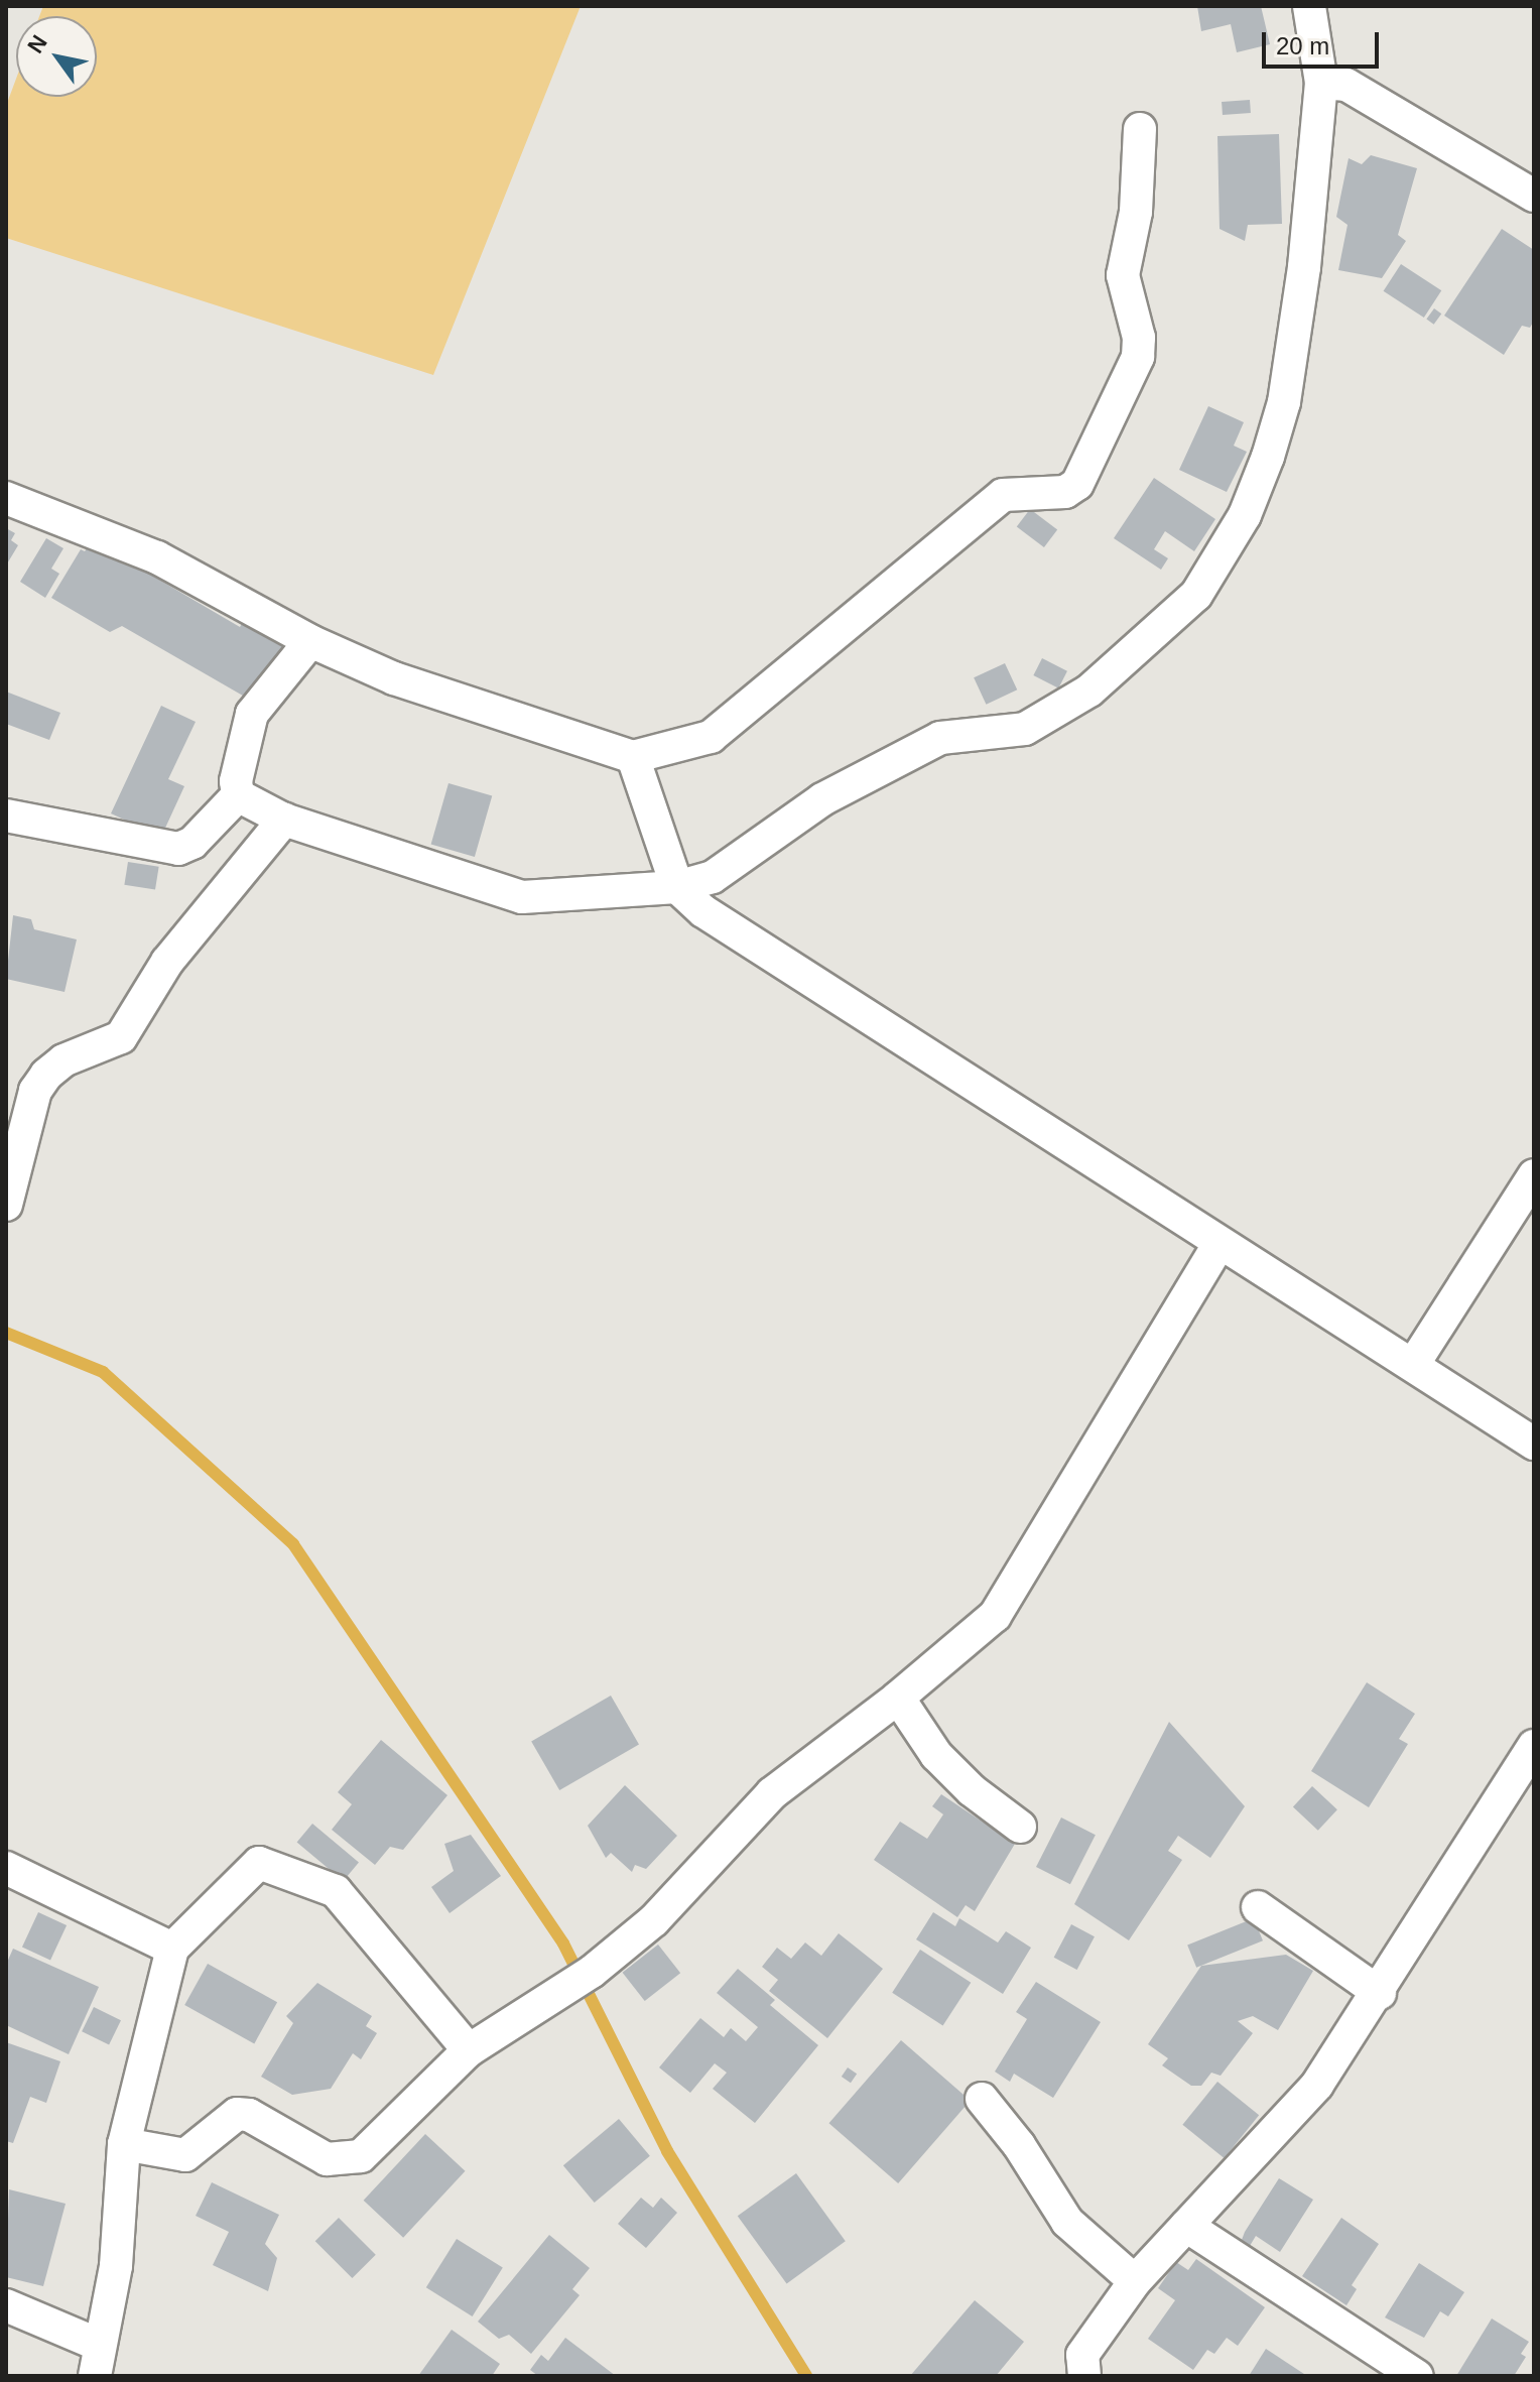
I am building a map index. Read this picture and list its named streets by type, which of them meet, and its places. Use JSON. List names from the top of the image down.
{
  "scale_bar": "20 m",
  "north": "top left"
}
